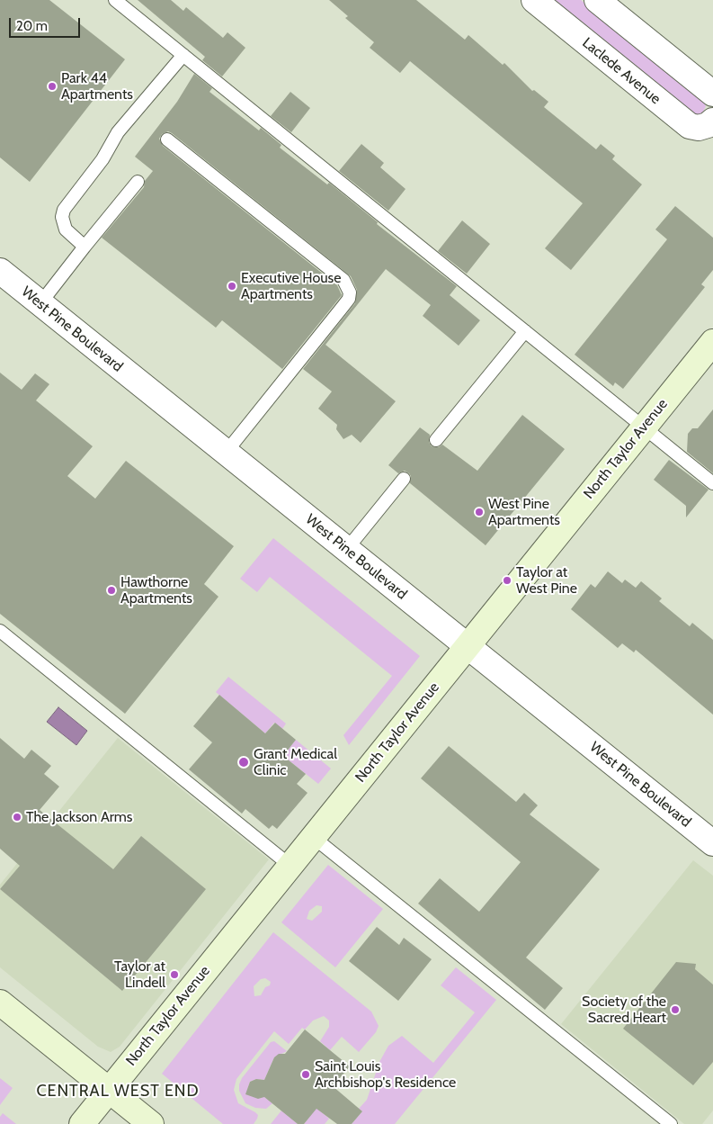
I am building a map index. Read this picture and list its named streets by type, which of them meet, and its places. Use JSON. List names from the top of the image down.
{
  "streets": {
    "street": ["Laclede Avenue", "West Pine Boulevard", "North Taylor Avenue"]
  },
  "crossings": [
    ["West Pine Boulevard", "North Taylor Avenue"]
  ],
  "districts": ["CENTRAL WEST END"],
  "places": [
    "Park 44 Apartments",
    "Executive House Apartments",
    "West Pine Apartments",
    "Taylor at West Pine",
    "Hawthorne Apartments",
    "Grant Medical Clinic",
    "The Jackson Arms",
    "Taylor at Lindell",
    "Society of the Sacred Heart",
    "Saint Louis Archbishop's Residence"
  ],
  "scale_bar": "20 m"
}
